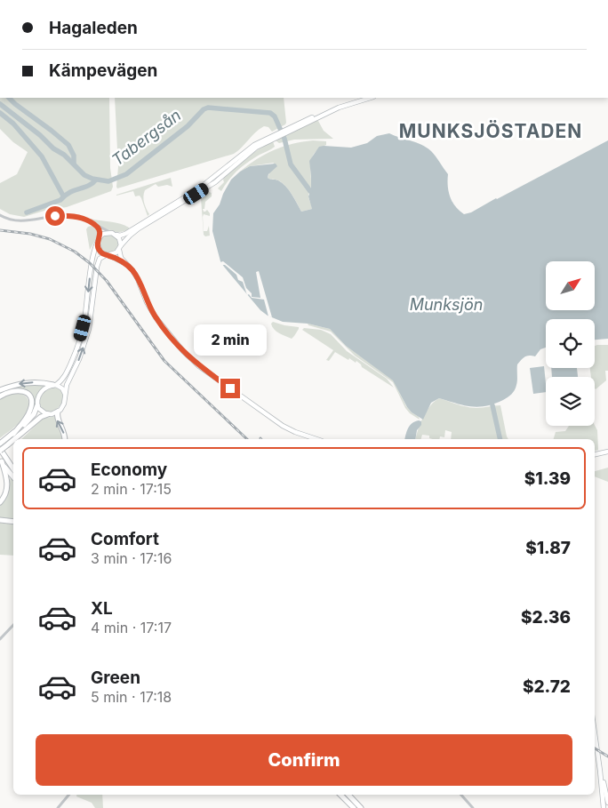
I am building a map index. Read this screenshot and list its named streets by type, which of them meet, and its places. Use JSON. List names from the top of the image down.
{
  "districts": ["MUNKSJÖSTADEN"],
  "water": ["Tabergsån", "Munksjön"],
  "north": "top right",
  "page": {
    "banner": ["Hagaleden", "Kämpevägen"],
    "bubble": "2 min",
    "list": [
      {
        "name": "Economy",
        "note": "2 min · 17:15",
        "value": "$1.39"
      },
      {
        "name": "Comfort",
        "note": "3 min · 17:16",
        "value": "$1.87"
      },
      {
        "name": "XL",
        "note": "4 min · 17:17",
        "value": "$2.36"
      },
      {
        "name": "Green",
        "note": "5 min · 17:18",
        "value": "$2.72"
      }
    ],
    "buttons": "Confirm"
  }
}
